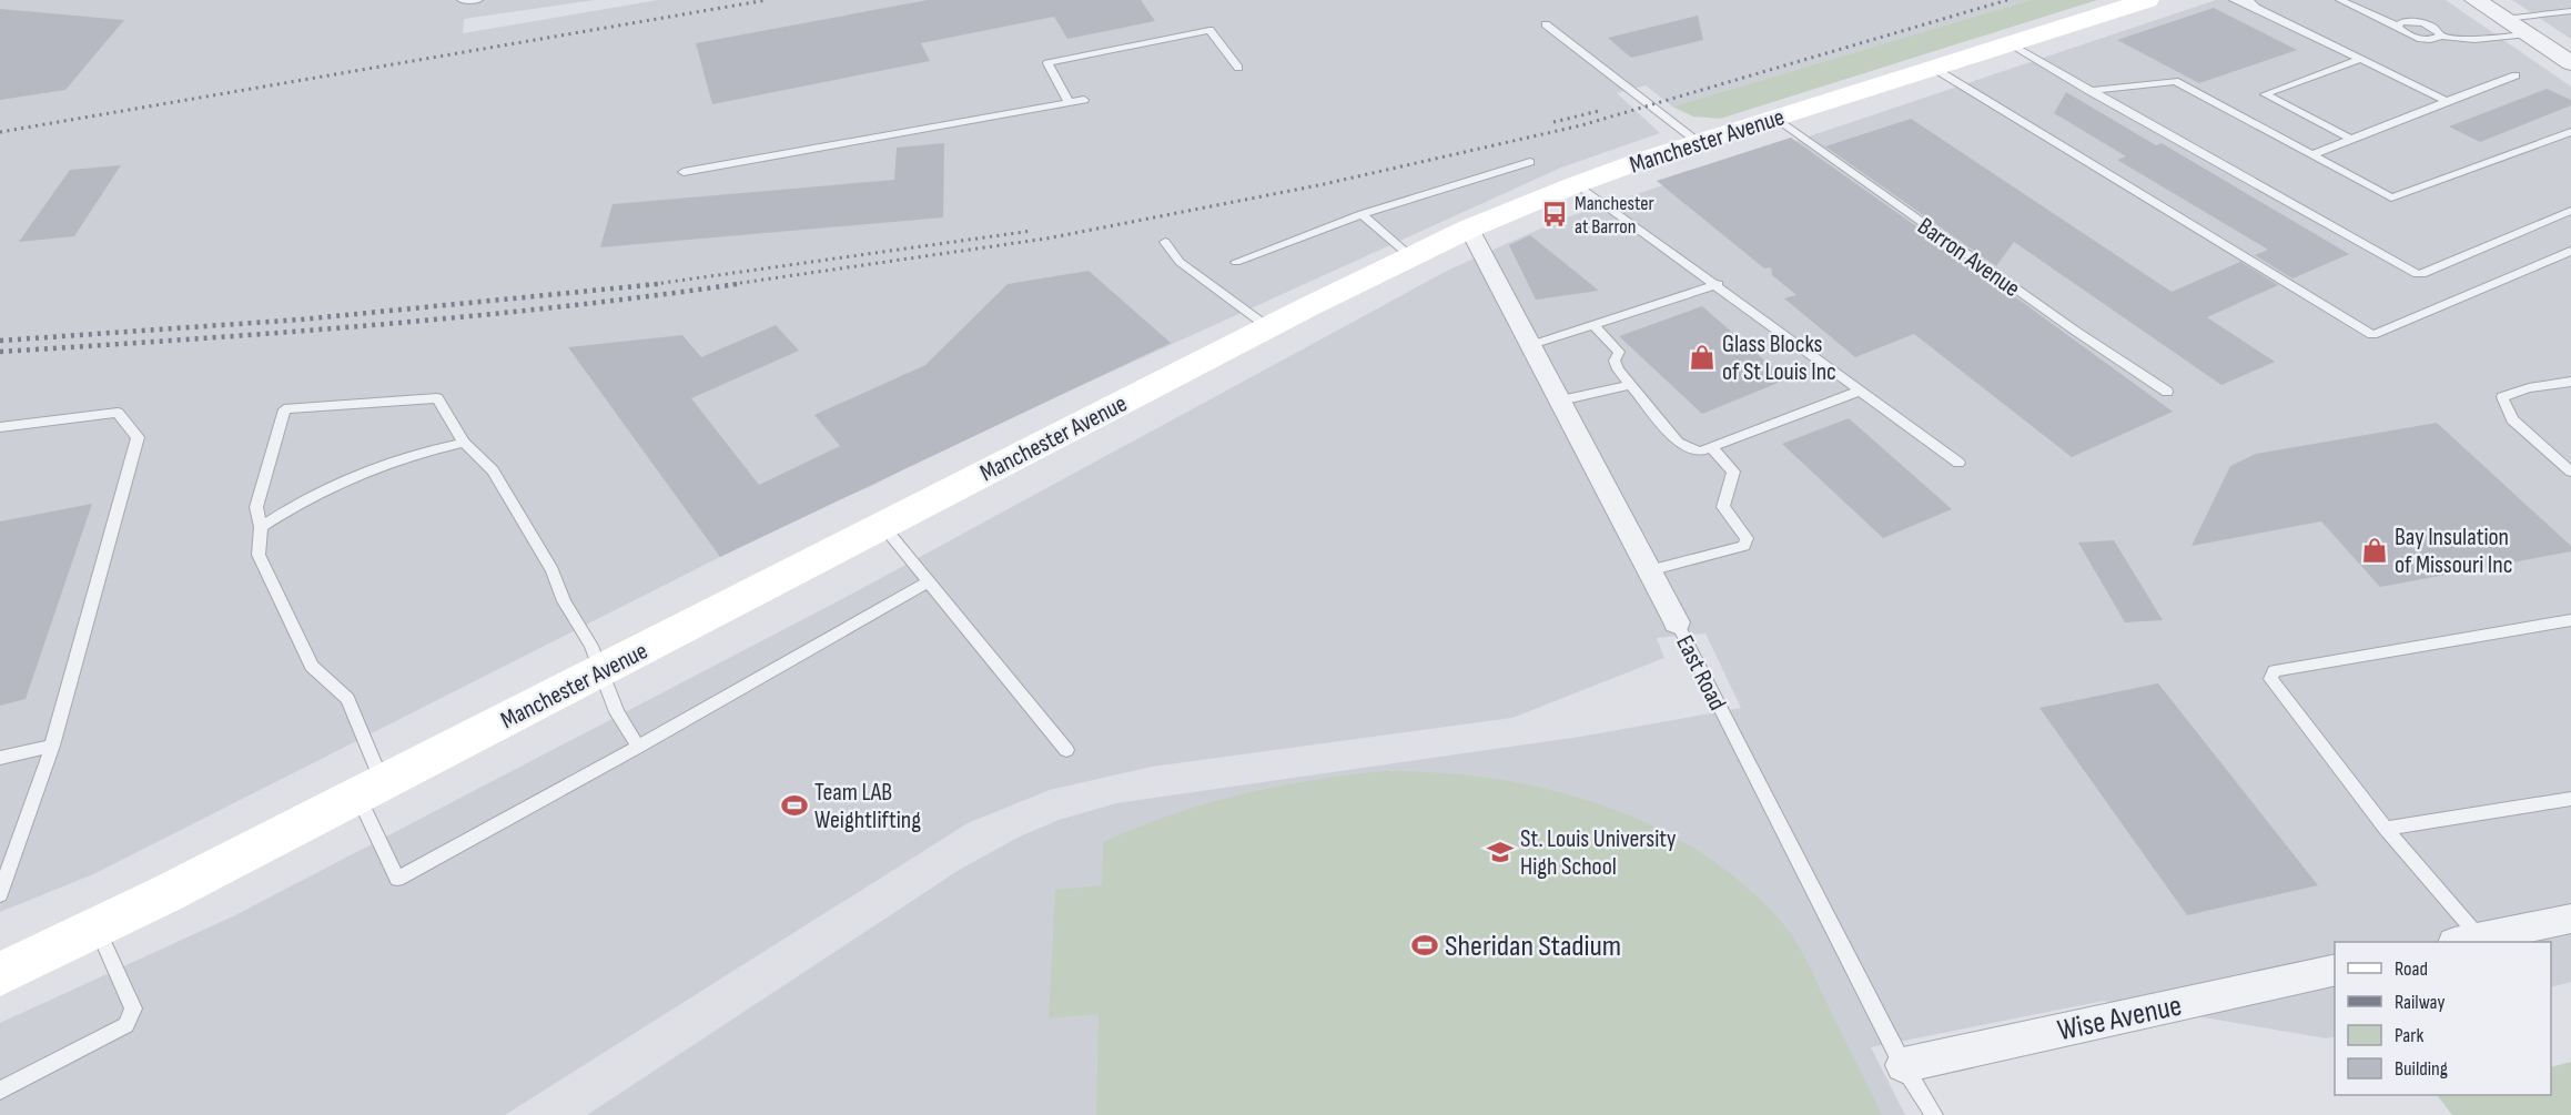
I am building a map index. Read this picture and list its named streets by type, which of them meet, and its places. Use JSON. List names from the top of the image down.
{
  "streets": {
    "main road": ["Manchester Avenue"],
    "street": ["East Road", "Wise Avenue"],
    "lane": ["Barron Avenue"]
  },
  "crossings": [
    ["Manchester Avenue", "Barron Avenue"],
    ["Manchester Avenue", "East Road"],
    ["East Road", "Wise Avenue"]
  ],
  "places": {
    "bus stop": ["Manchester at Barron"],
    "shop": ["Glass Blocks of St Louis Inc", "Bay Insulation of Missouri Inc"],
    "sports": ["Team LAB Weightlifting", "Sheridan Stadium"],
    "school or university": ["St. Louis University High School"]
  },
  "legend": [
    "Road",
    "Railway",
    "Park",
    "Building"
  ]
}
